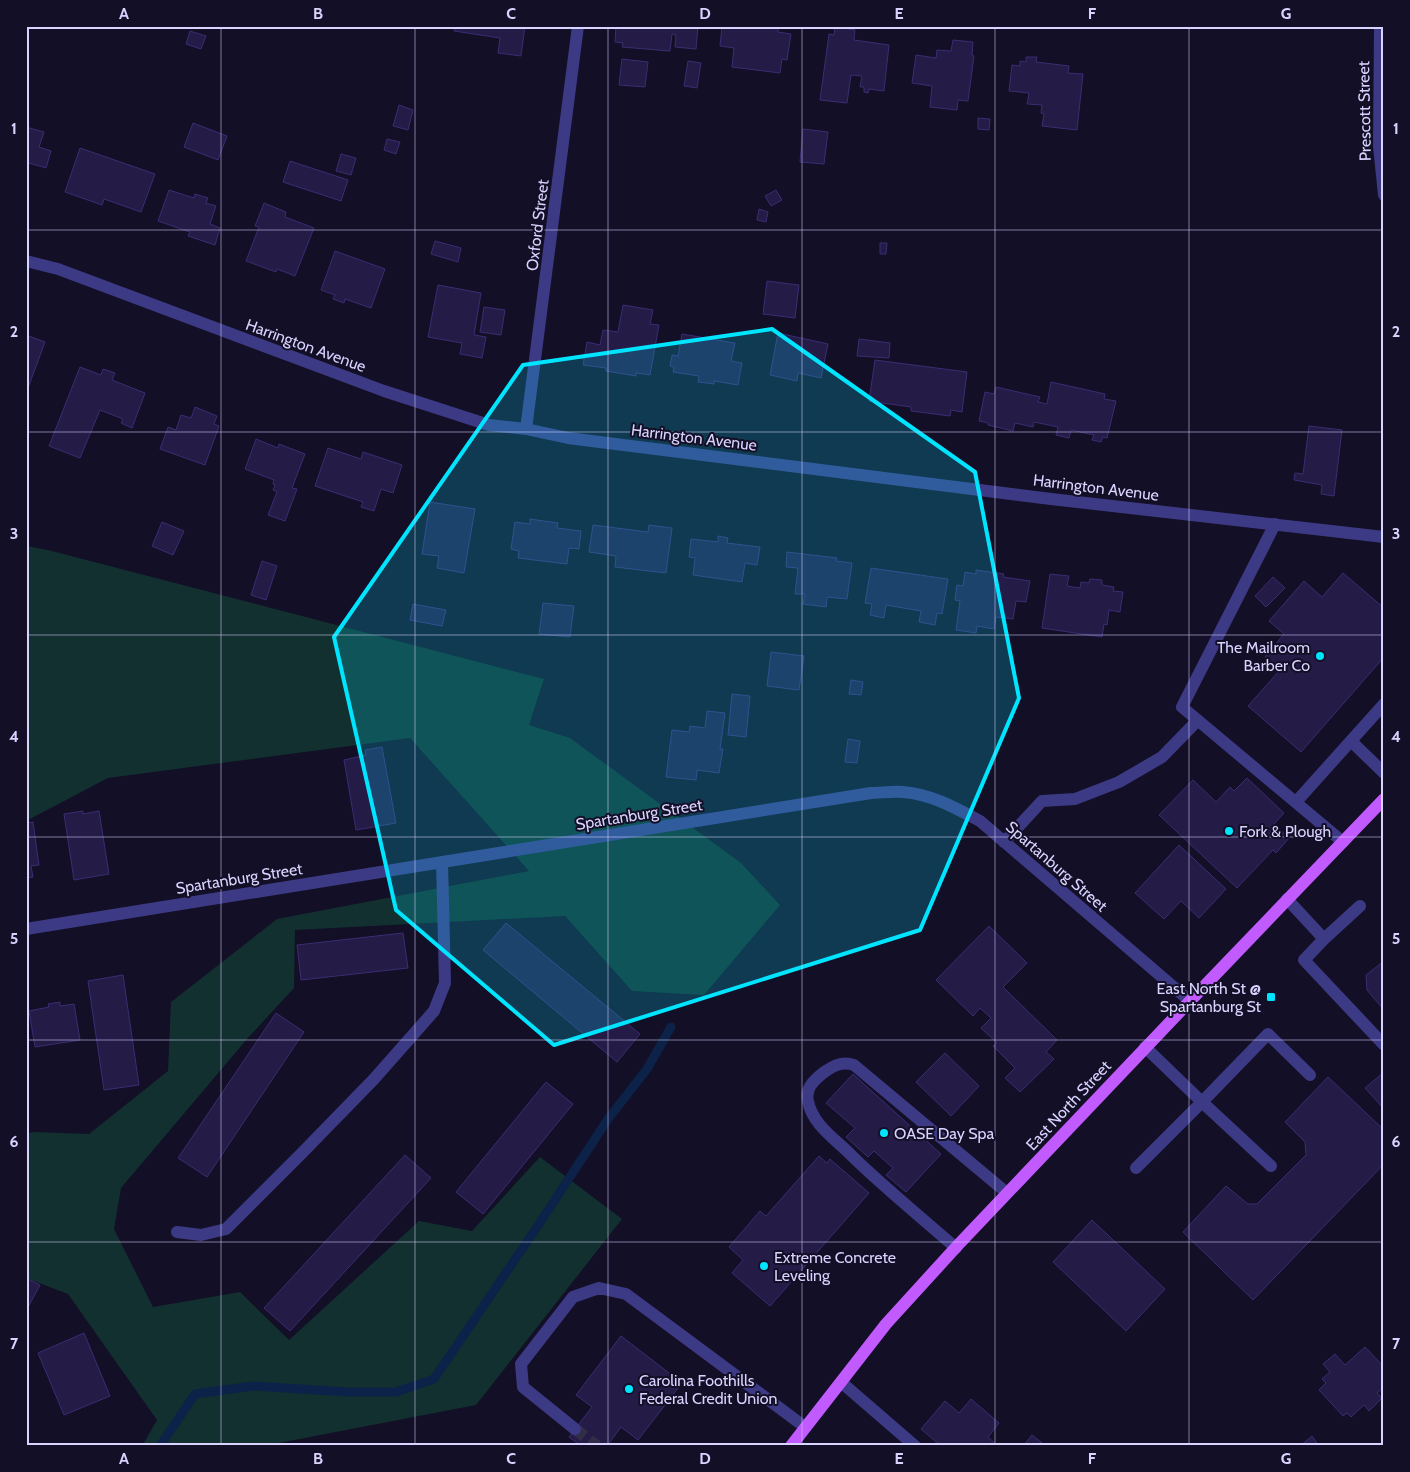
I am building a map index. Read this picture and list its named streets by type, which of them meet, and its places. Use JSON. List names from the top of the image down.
{
  "streets": {
    "main road": ["East North Street"],
    "street": [
      "Prescott Street",
      "Oxford Street",
      "Harrington Avenue",
      "Spartanburg Street"
    ]
  },
  "crossings": [
    ["Oxford Street", "Harrington Avenue"],
    ["Spartanburg Street", "East North Street"]
  ],
  "places": {
    "other": [
      "The Mailroom Barber Co",
      "Fork & Plough",
      "OASE Day Spa",
      "Extreme Concrete Leveling",
      "Carolina Foothills Federal Credit Union"
    ],
    "transit": ["East North St @ Spartanburg St"]
  },
  "grid": {
    "columns": [
      "A",
      "B",
      "C",
      "D",
      "E",
      "F",
      "G"
    ],
    "rows": [
      "1",
      "2",
      "3",
      "4",
      "5",
      "6",
      "7"
    ]
  }
}
